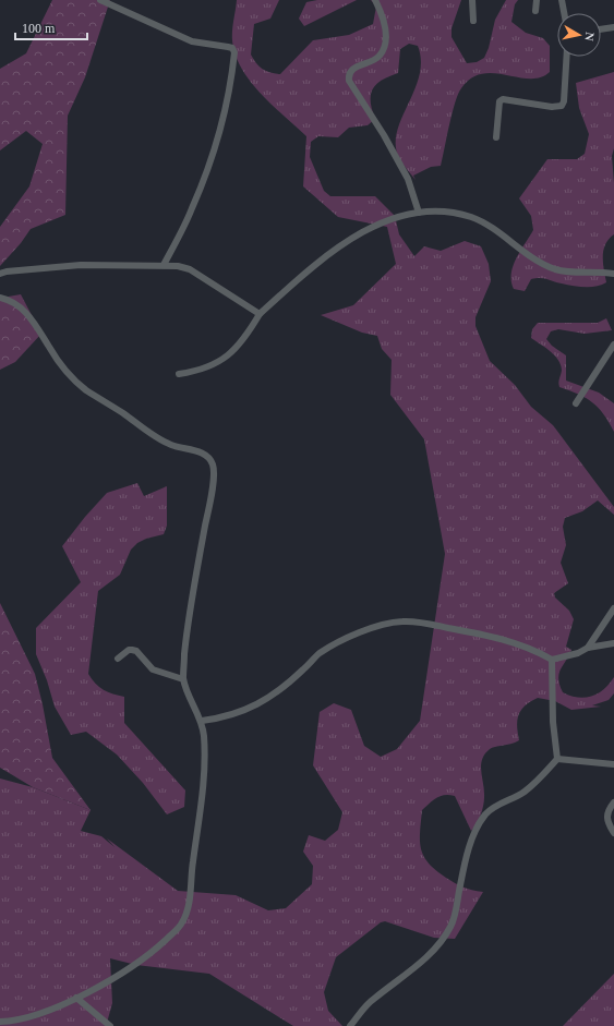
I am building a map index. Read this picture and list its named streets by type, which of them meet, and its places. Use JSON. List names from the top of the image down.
{
  "scale_bar": "100 m",
  "north": "right"
}
